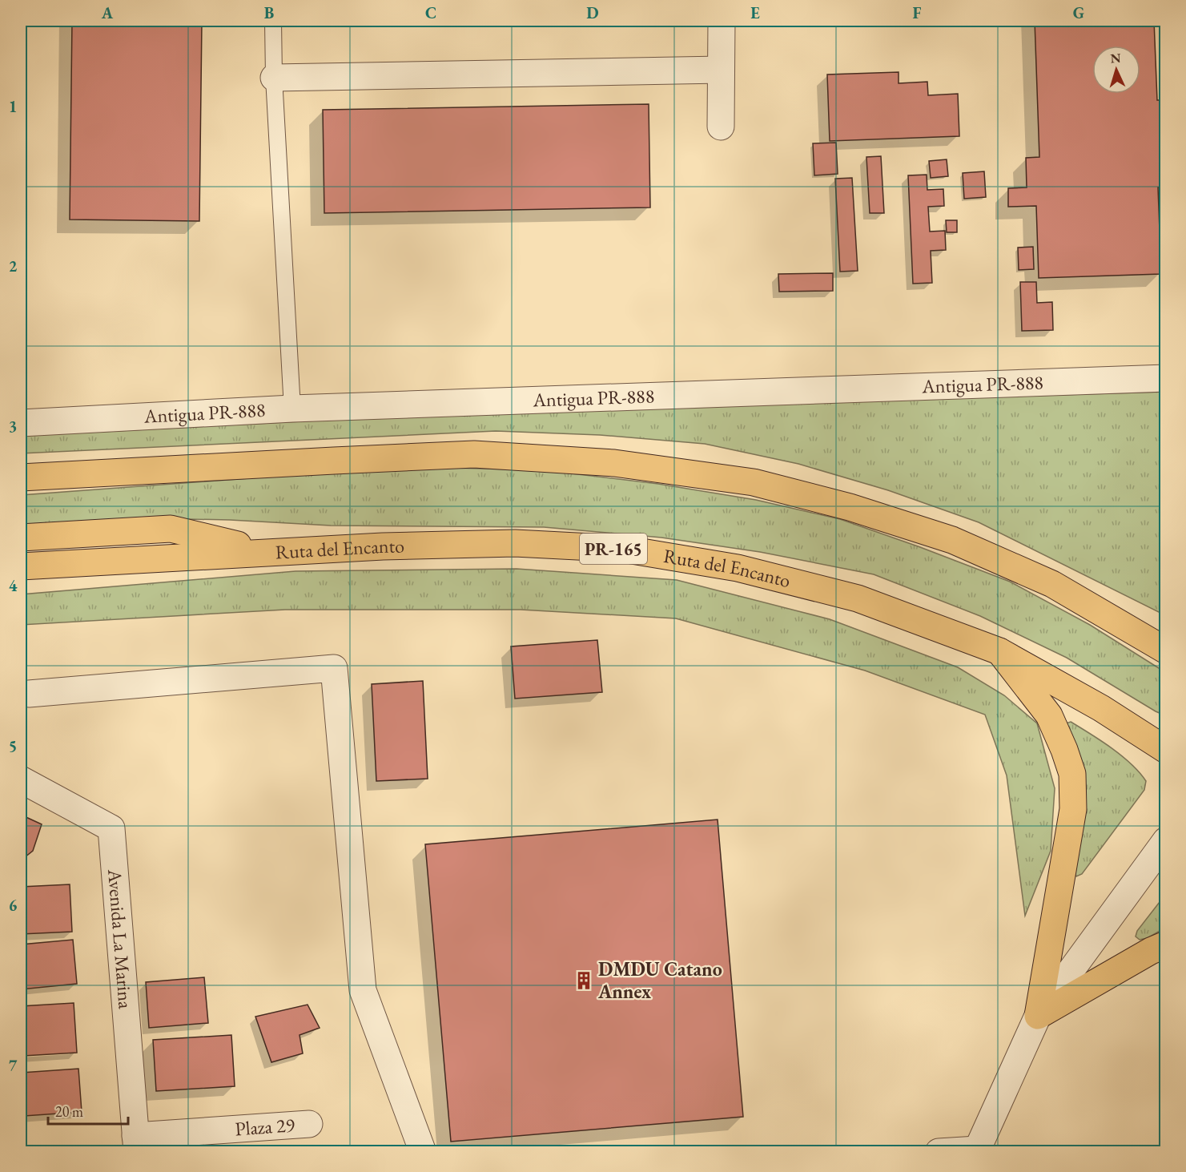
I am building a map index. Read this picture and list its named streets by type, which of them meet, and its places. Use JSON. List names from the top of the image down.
{
  "streets": {
    "main road": ["Ruta del Encanto", "PR-165"],
    "street": ["Antigua PR-888", "Avenida La Marina", "Plaza 29"]
  },
  "crossings": [
    ["Avenida La Marina", "Plaza 29"]
  ],
  "places": {
    "building": ["DMDU Catano Annex"]
  },
  "scale_bar": "20 m",
  "north": "top",
  "grid": {
    "columns": [
      "A",
      "B",
      "C",
      "D",
      "E",
      "F",
      "G"
    ],
    "rows": [
      "1",
      "2",
      "3",
      "4",
      "5",
      "6",
      "7"
    ]
  }
}
